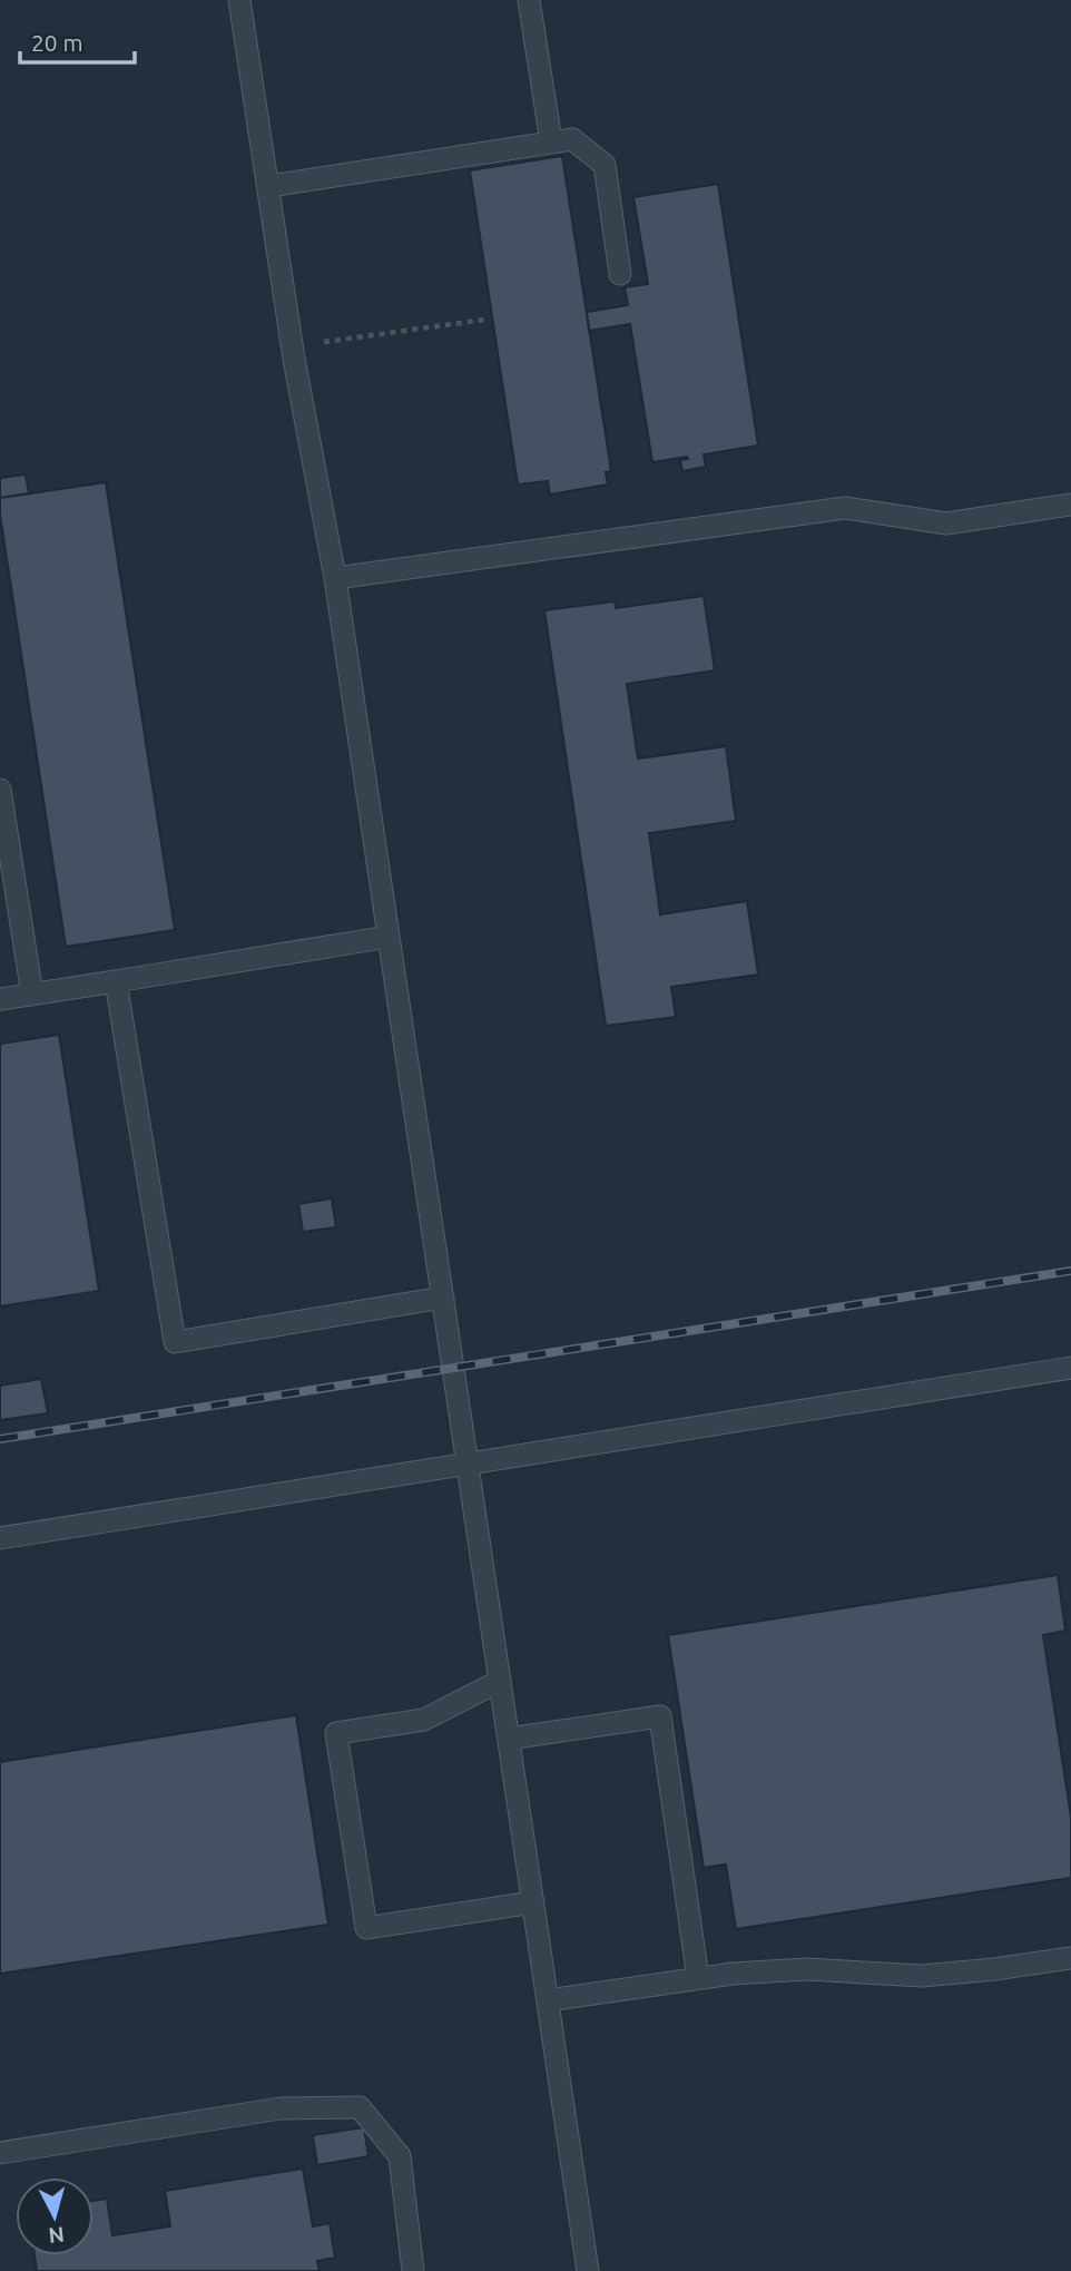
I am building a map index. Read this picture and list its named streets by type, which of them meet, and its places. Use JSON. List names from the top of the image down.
{
  "scale_bar": "20 m",
  "north": "bottom"
}
